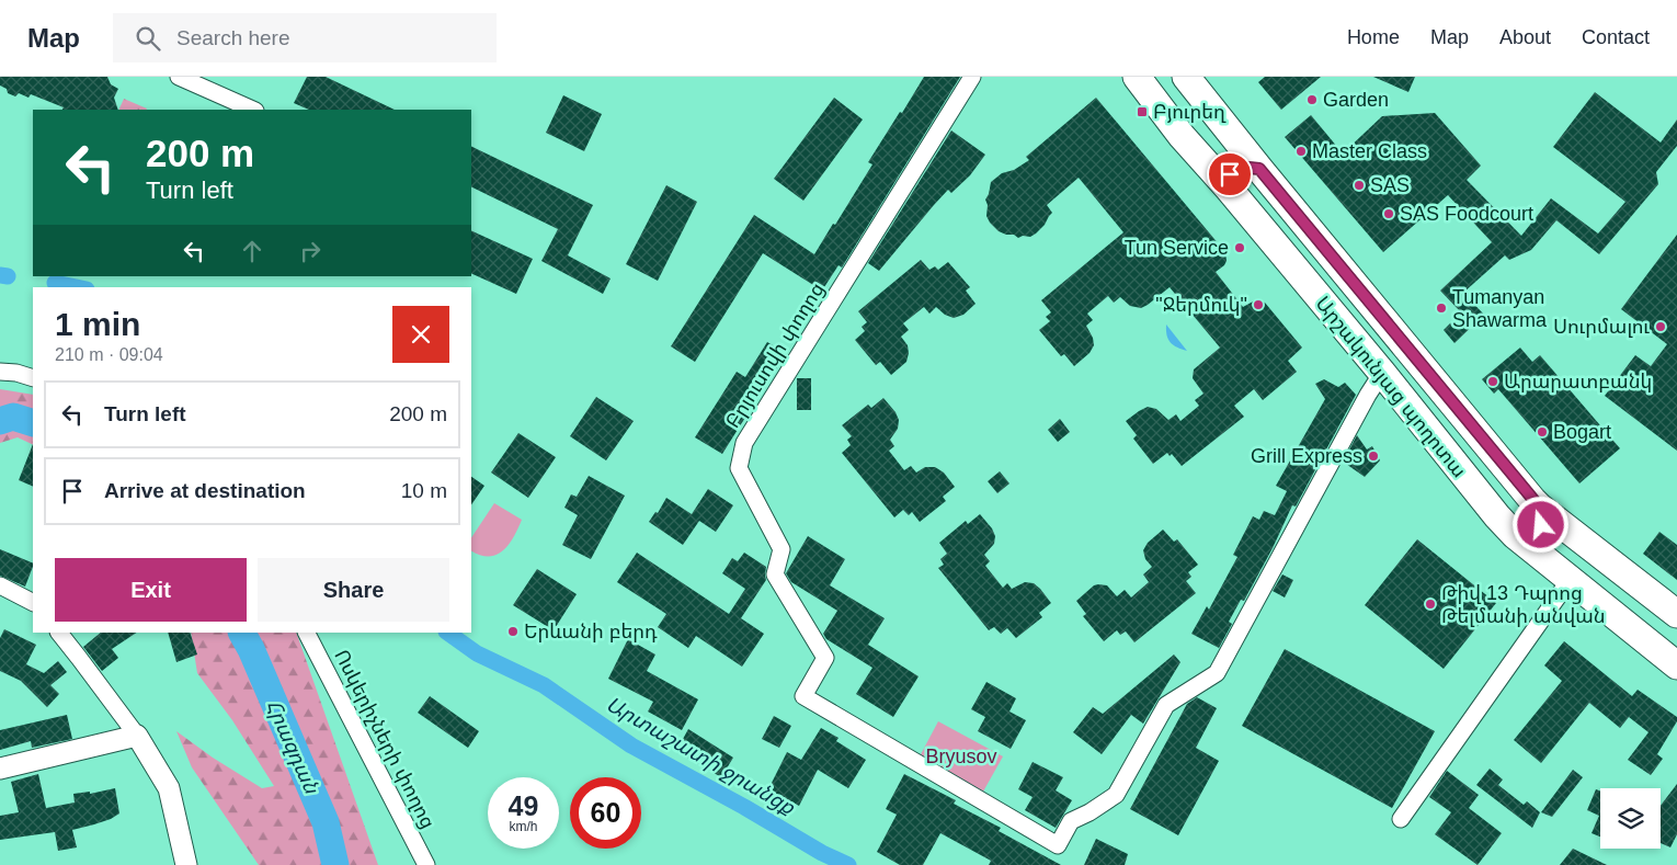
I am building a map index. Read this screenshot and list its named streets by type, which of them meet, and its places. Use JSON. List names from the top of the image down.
{
  "streets": {
    "main road": ["Արշակունյաց պողոտա"],
    "street": ["Բրյուսովի փողոց", "Ոսկերիչների փողոց"]
  },
  "crossings": [
    ["Բրյուսովի փողոց", "Արշակունյաց պողոտա"]
  ],
  "water": ["Հրազդան", "Արտաշատի ջրանցք"],
  "parks": ["Bryusov"],
  "places": {
    "other": [
      "Garden",
      "Master Class",
      "SAS",
      "SAS Foodcourt",
      "Tun Service",
      "\"Ջերմուկ\"",
      "Tumanyan Shawarma",
      "Սուրմալու",
      "Արարատբանկ",
      "Bogart",
      "Grill Express",
      "Թիվ 13 Դպրոց Թելմանի անվան",
      "Երևանի բերդ"
    ],
    "transit": ["Բյուրեղ"]
  },
  "page": {
    "header": "Map",
    "search": "Search here",
    "nav": [
      "Home",
      "Map",
      "About",
      "Contact"
    ],
    "turn": ["200 m", "Turn left"],
    "heading": ["1 min", "210 m · 09:04"],
    "list": [
      {
        "name": "Turn left",
        "value": "200 m"
      },
      {
        "name": "Arrive at destination",
        "value": "10 m"
      }
    ],
    "buttons": ["Exit", "Share"],
    "speed": "49 km/h",
    "limit": "60"
  }
}
